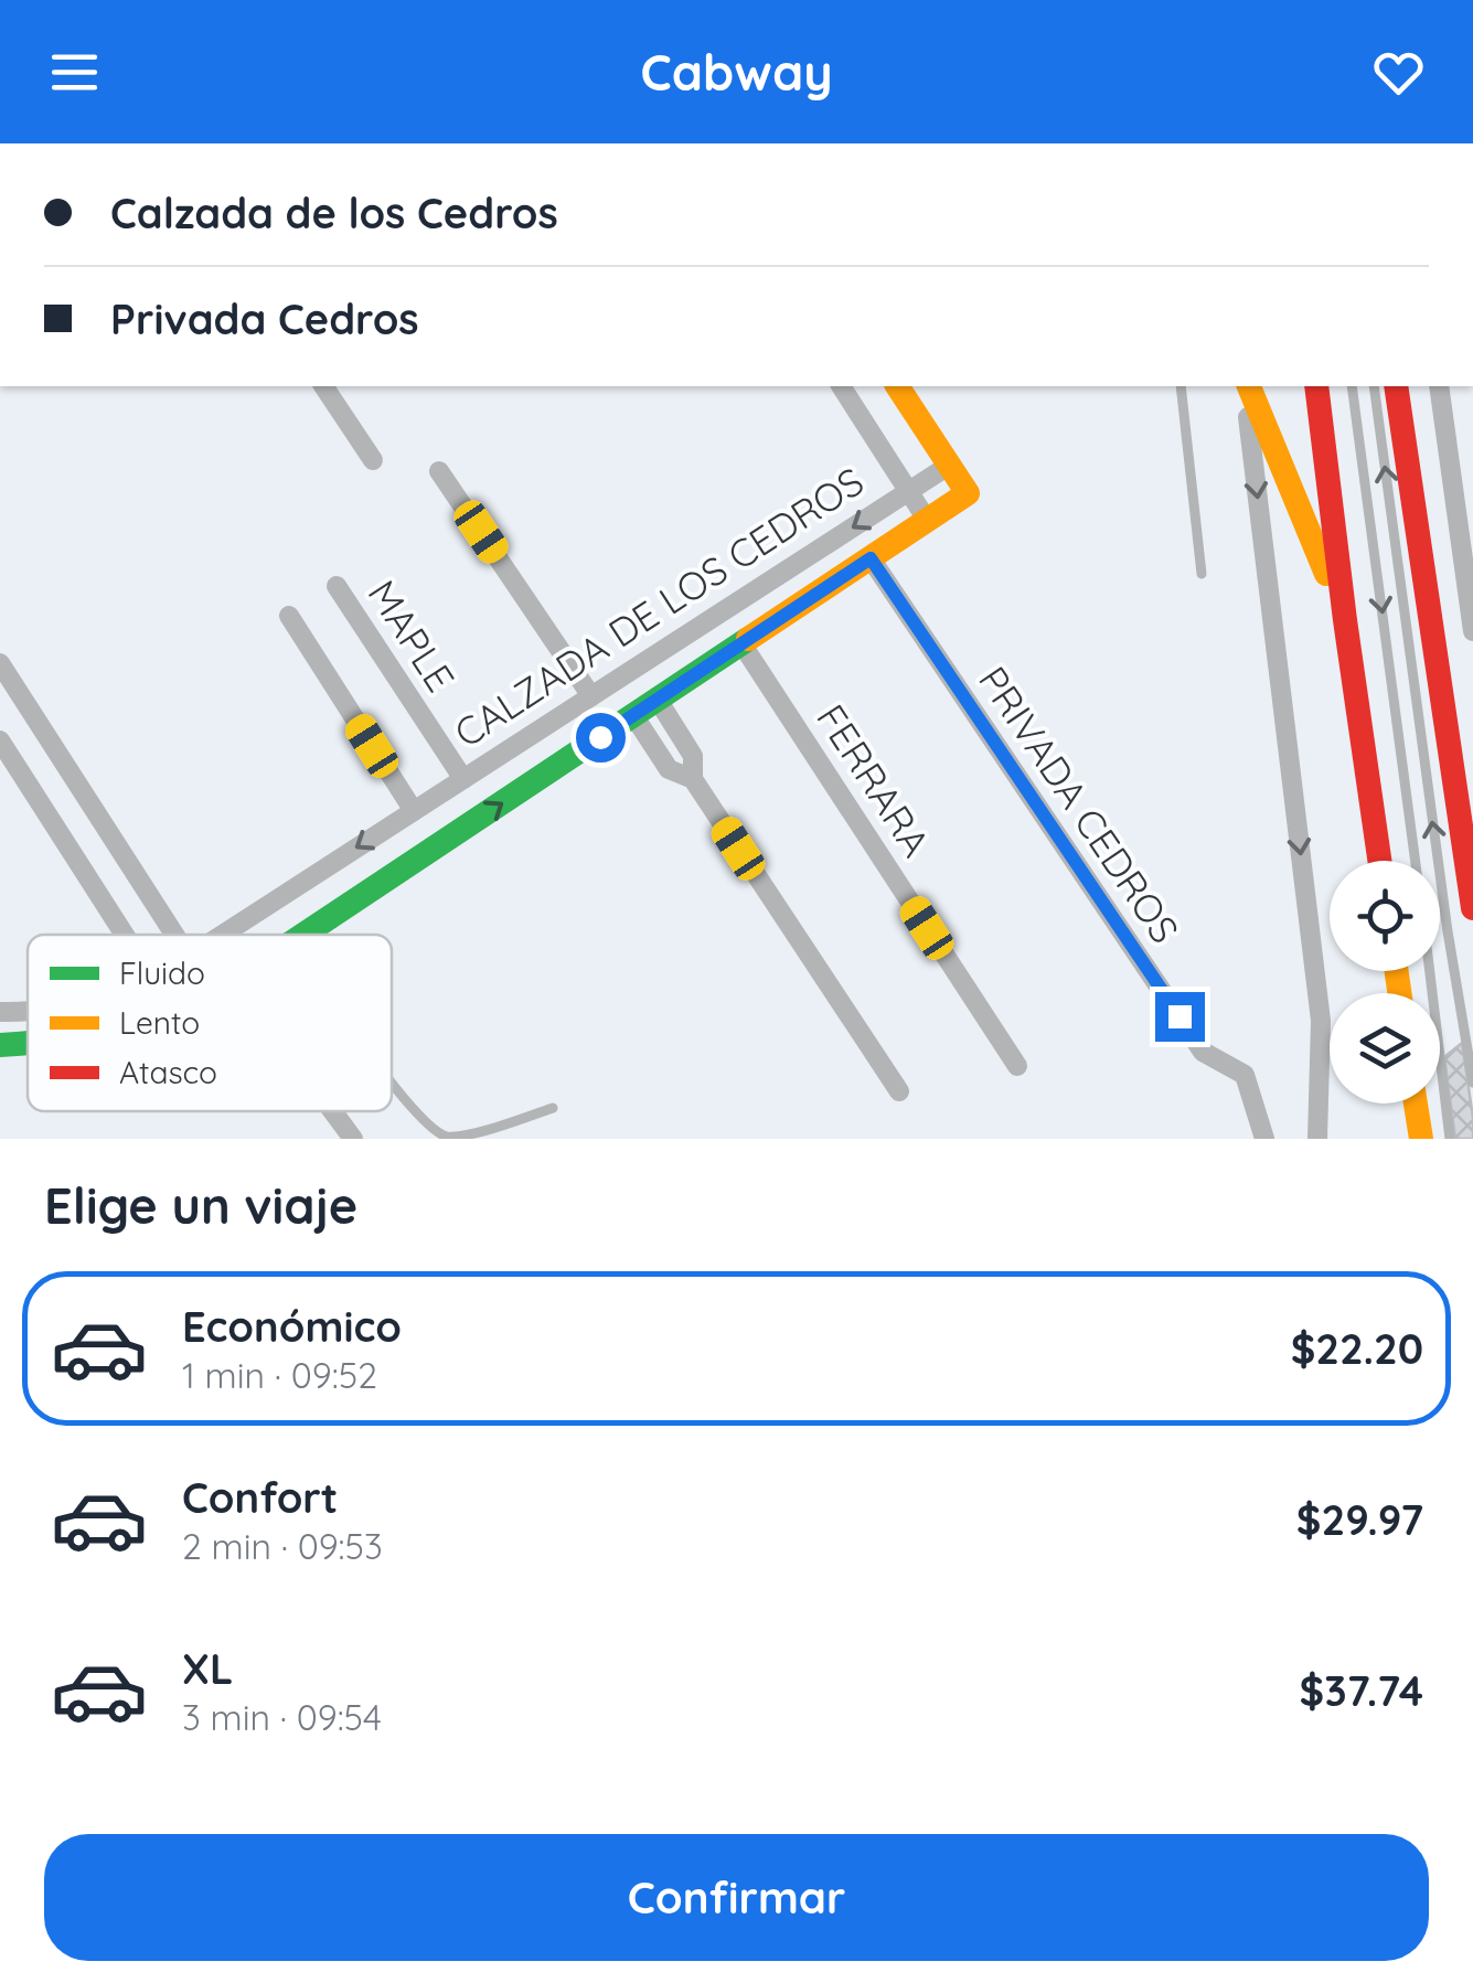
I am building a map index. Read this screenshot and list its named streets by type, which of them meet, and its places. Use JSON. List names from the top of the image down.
{
  "streets": {
    "main road": ["CALZADA DE LOS CEDROS"],
    "street": ["MAPLE", "FERRARA", "PRIVADA CEDROS"]
  },
  "crossings": [
    ["CALZADA DE LOS CEDROS", "MAPLE"],
    ["CALZADA DE LOS CEDROS", "FERRARA"],
    ["CALZADA DE LOS CEDROS", "PRIVADA CEDROS"]
  ],
  "legend": ["Fluido", "Lento", "Atasco"],
  "page": {
    "header": "Cabway",
    "banner": ["Calzada de los Cedros", "Privada Cedros"],
    "heading": "Elige un viaje",
    "list": [
      {
        "name": "Económico",
        "note": "1 min · 09:52",
        "value": "$22.20"
      },
      {
        "name": "Confort",
        "note": "2 min · 09:53",
        "value": "$29.97"
      },
      {
        "name": "XL",
        "note": "3 min · 09:54",
        "value": "$37.74"
      }
    ],
    "buttons": "Confirmar"
  }
}
